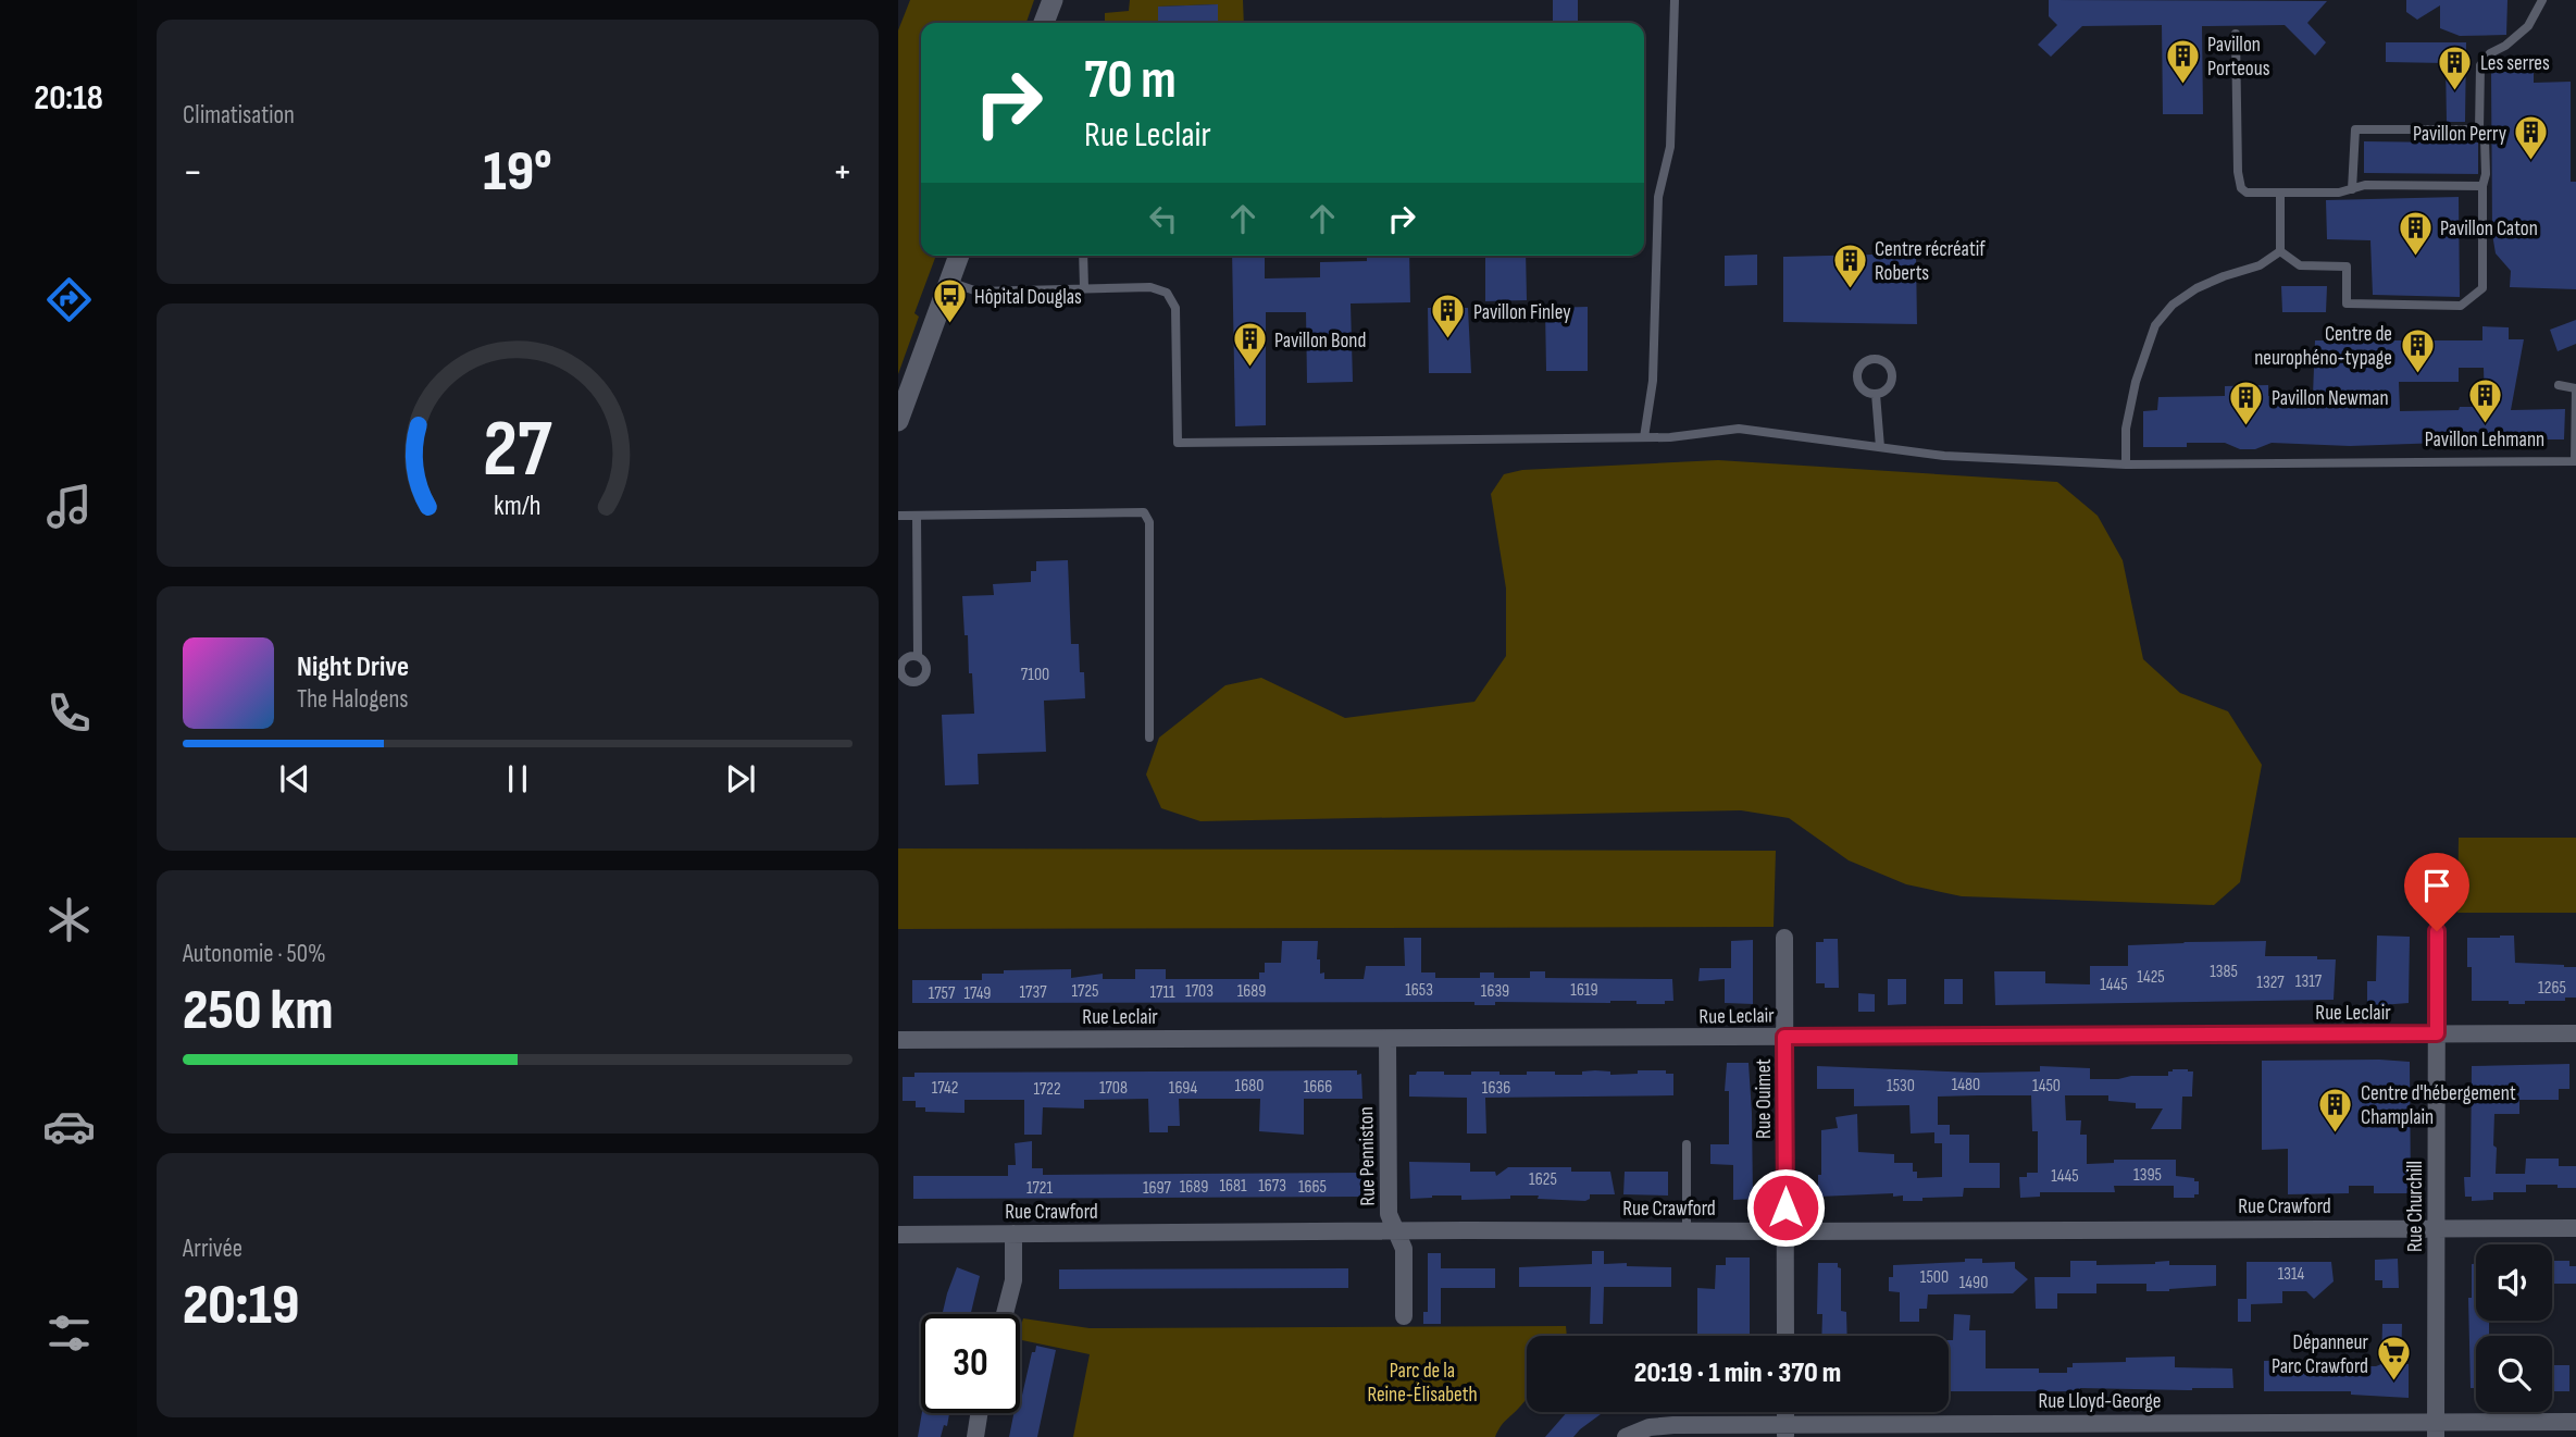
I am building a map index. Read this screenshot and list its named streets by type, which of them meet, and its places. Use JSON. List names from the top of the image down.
{
  "streets": {
    "street": [
      "Rue Leclair",
      "Rue Ouimet",
      "Rue Penniston",
      "Rue Crawford",
      "Rue Churchill",
      "Rue Lloyd-George"
    ]
  },
  "crossings": [
    ["Rue Leclair", "Rue Ouimet"],
    ["Rue Leclair", "Rue Penniston"],
    ["Rue Leclair", "Rue Churchill"],
    ["Rue Ouimet", "Rue Crawford"],
    ["Rue Penniston", "Rue Crawford"],
    ["Rue Crawford", "Rue Churchill"],
    ["Rue Churchill", "Rue Lloyd-George"]
  ],
  "parks": ["Parc de la Reine-Élisabeth"],
  "places": {
    "building": [
      "Pavillon Porteous",
      "Les serres",
      "Pavillon Perry",
      "Pavillon Caton",
      "Centre récréatif Roberts",
      "Pavillon Finley",
      "Pavillon Bond",
      "Centre de neurophéno-typage",
      "Pavillon Lehmann",
      "Pavillon Newman",
      "Centre d'hébergement Champlain"
    ],
    "bus stop": ["Hôpital Douglas"],
    "supermarket": ["Dépanneur Parc Crawford"]
  },
  "house_numbers": [
    "7100",
    "1385",
    "1425",
    "1317",
    "1327",
    "1445",
    "1265",
    "1653",
    "1619",
    "1725",
    "1703",
    "1689",
    "1639",
    "1737",
    "1711",
    "1757",
    "1749",
    "1480",
    "1680",
    "1530",
    "1450",
    "1666",
    "1742",
    "1708",
    "1694",
    "1636",
    "1722",
    "1395",
    "1445",
    "1625",
    "1681",
    "1673",
    "1689",
    "1665",
    "1721",
    "1697",
    "1314",
    "1500",
    "1490"
  ],
  "page": {
    "tabs": "20:18",
    "tile": [
      "Climatisation",
      ["Autonomie · 50%", "250 km"],
      ["Arrivée", "20:19"]
    ],
    "turn": ["70 m", "Rue Leclair"],
    "heat": ["−", "19°", "+"],
    "song": ["Night Drive", "The Halogens"],
    "limit": "30",
    "trip": "20:19 · 1 min · 370 m",
    "gauge": ["27", "km/h"]
  }
}
